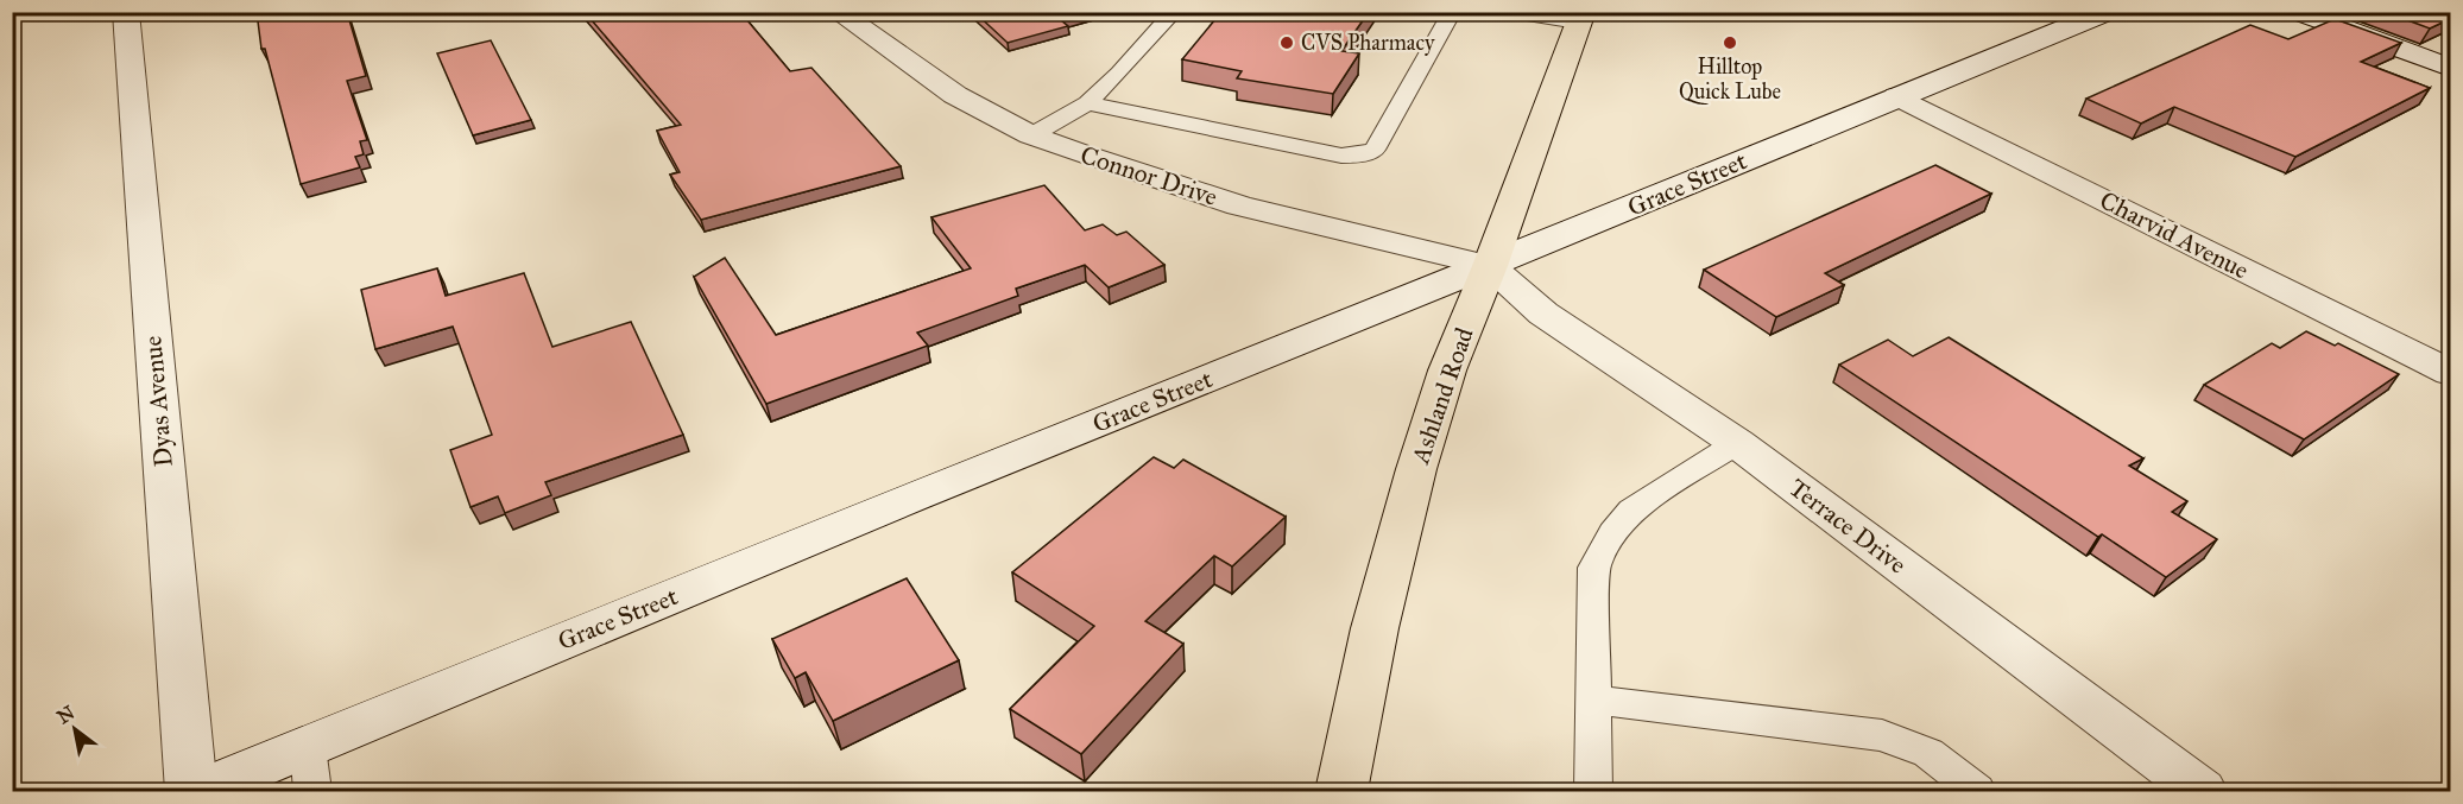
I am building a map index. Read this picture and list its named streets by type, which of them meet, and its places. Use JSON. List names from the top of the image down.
{
  "streets": {
    "main road": ["Ashland Road"],
    "street": [
      "Connor Drive",
      "Grace Street",
      "Charvid Avenue",
      "Dyas Avenue",
      "Terrace Drive"
    ]
  },
  "crossings": [
    ["Connor Drive", "Grace Street"],
    ["Connor Drive", "Ashland Road"],
    ["Connor Drive", "Terrace Drive"],
    ["Grace Street", "Charvid Avenue"],
    ["Grace Street", "Ashland Road"],
    ["Grace Street", "Terrace Drive"],
    ["Ashland Road", "Terrace Drive"]
  ],
  "places": ["CVS Pharmacy", "Hilltop Quick Lube"],
  "north": "top left"
}
